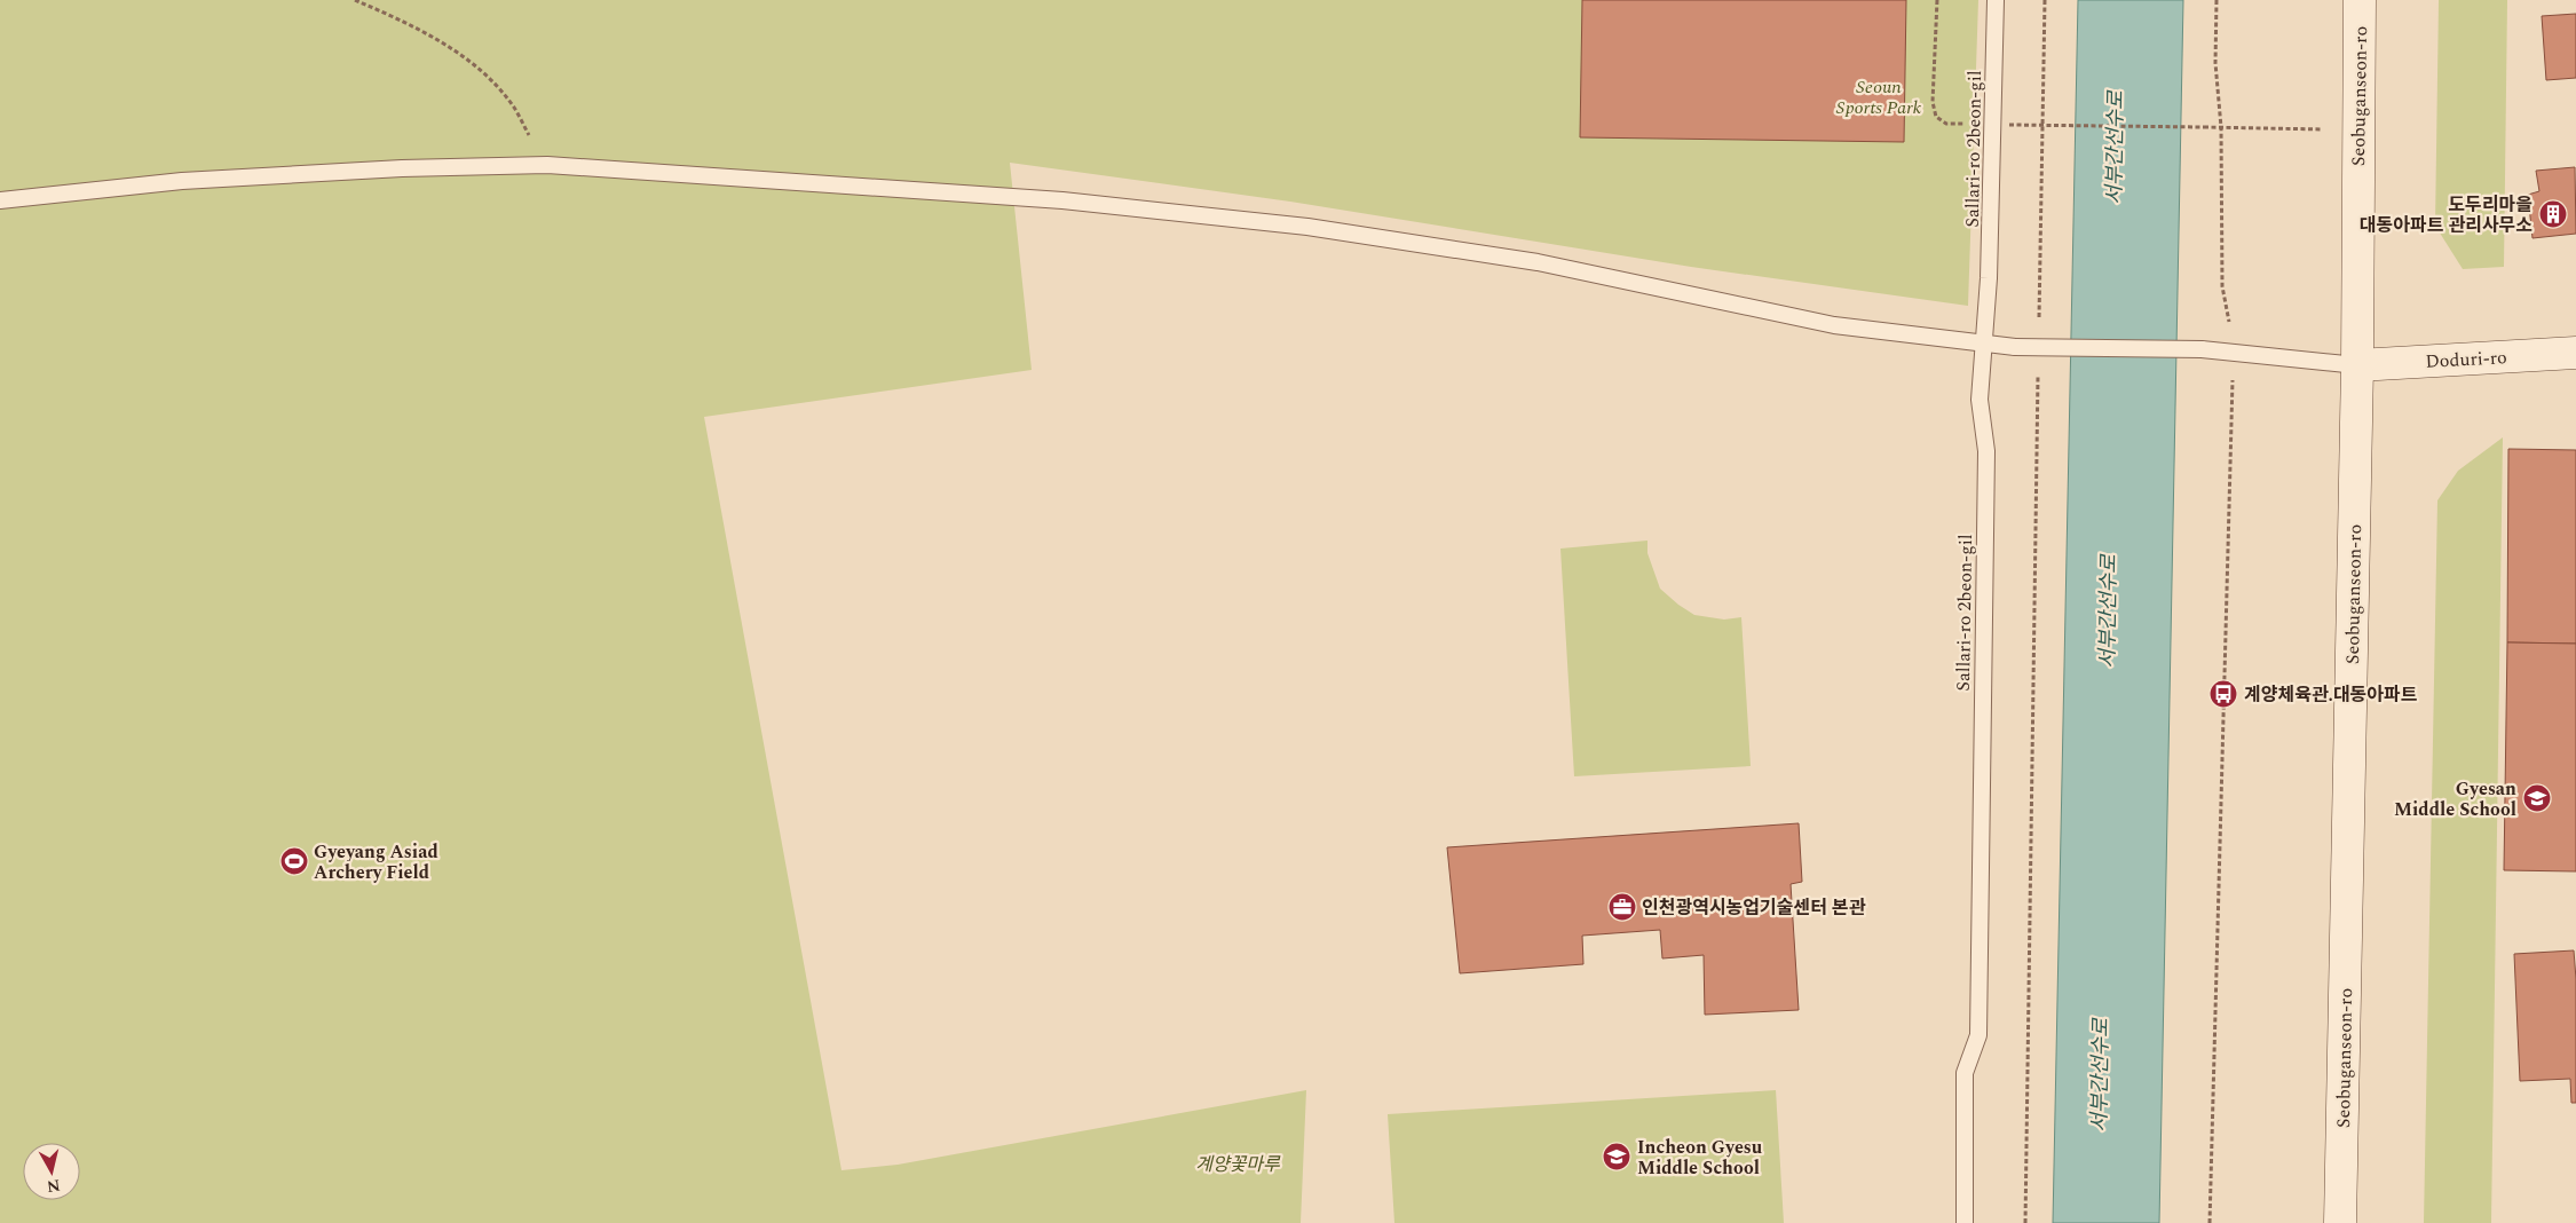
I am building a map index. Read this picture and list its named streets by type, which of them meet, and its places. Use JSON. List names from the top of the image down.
{
  "streets": {
    "main road": ["Seobuganseon-ro", "Doduri-ro"],
    "lane": ["Sallari-ro 2beon-gil"]
  },
  "crossings": [
    ["Seobuganseon-ro", "Doduri-ro"]
  ],
  "water": ["서부간선수로"],
  "parks": ["Seoun Sports Park", "계양꽃마루"],
  "places": {
    "building": ["도두리마을 대동아파트 관리사무소"],
    "bus stop": ["계양체육관.대동아파트"],
    "school or university": ["Gyesan Middle School", "Incheon Gyesu Middle School"],
    "sports": ["Gyeyang Asiad Archery Field"],
    "office": ["인천광역시농업기술센터 본관"]
  },
  "north": "bottom"
}
